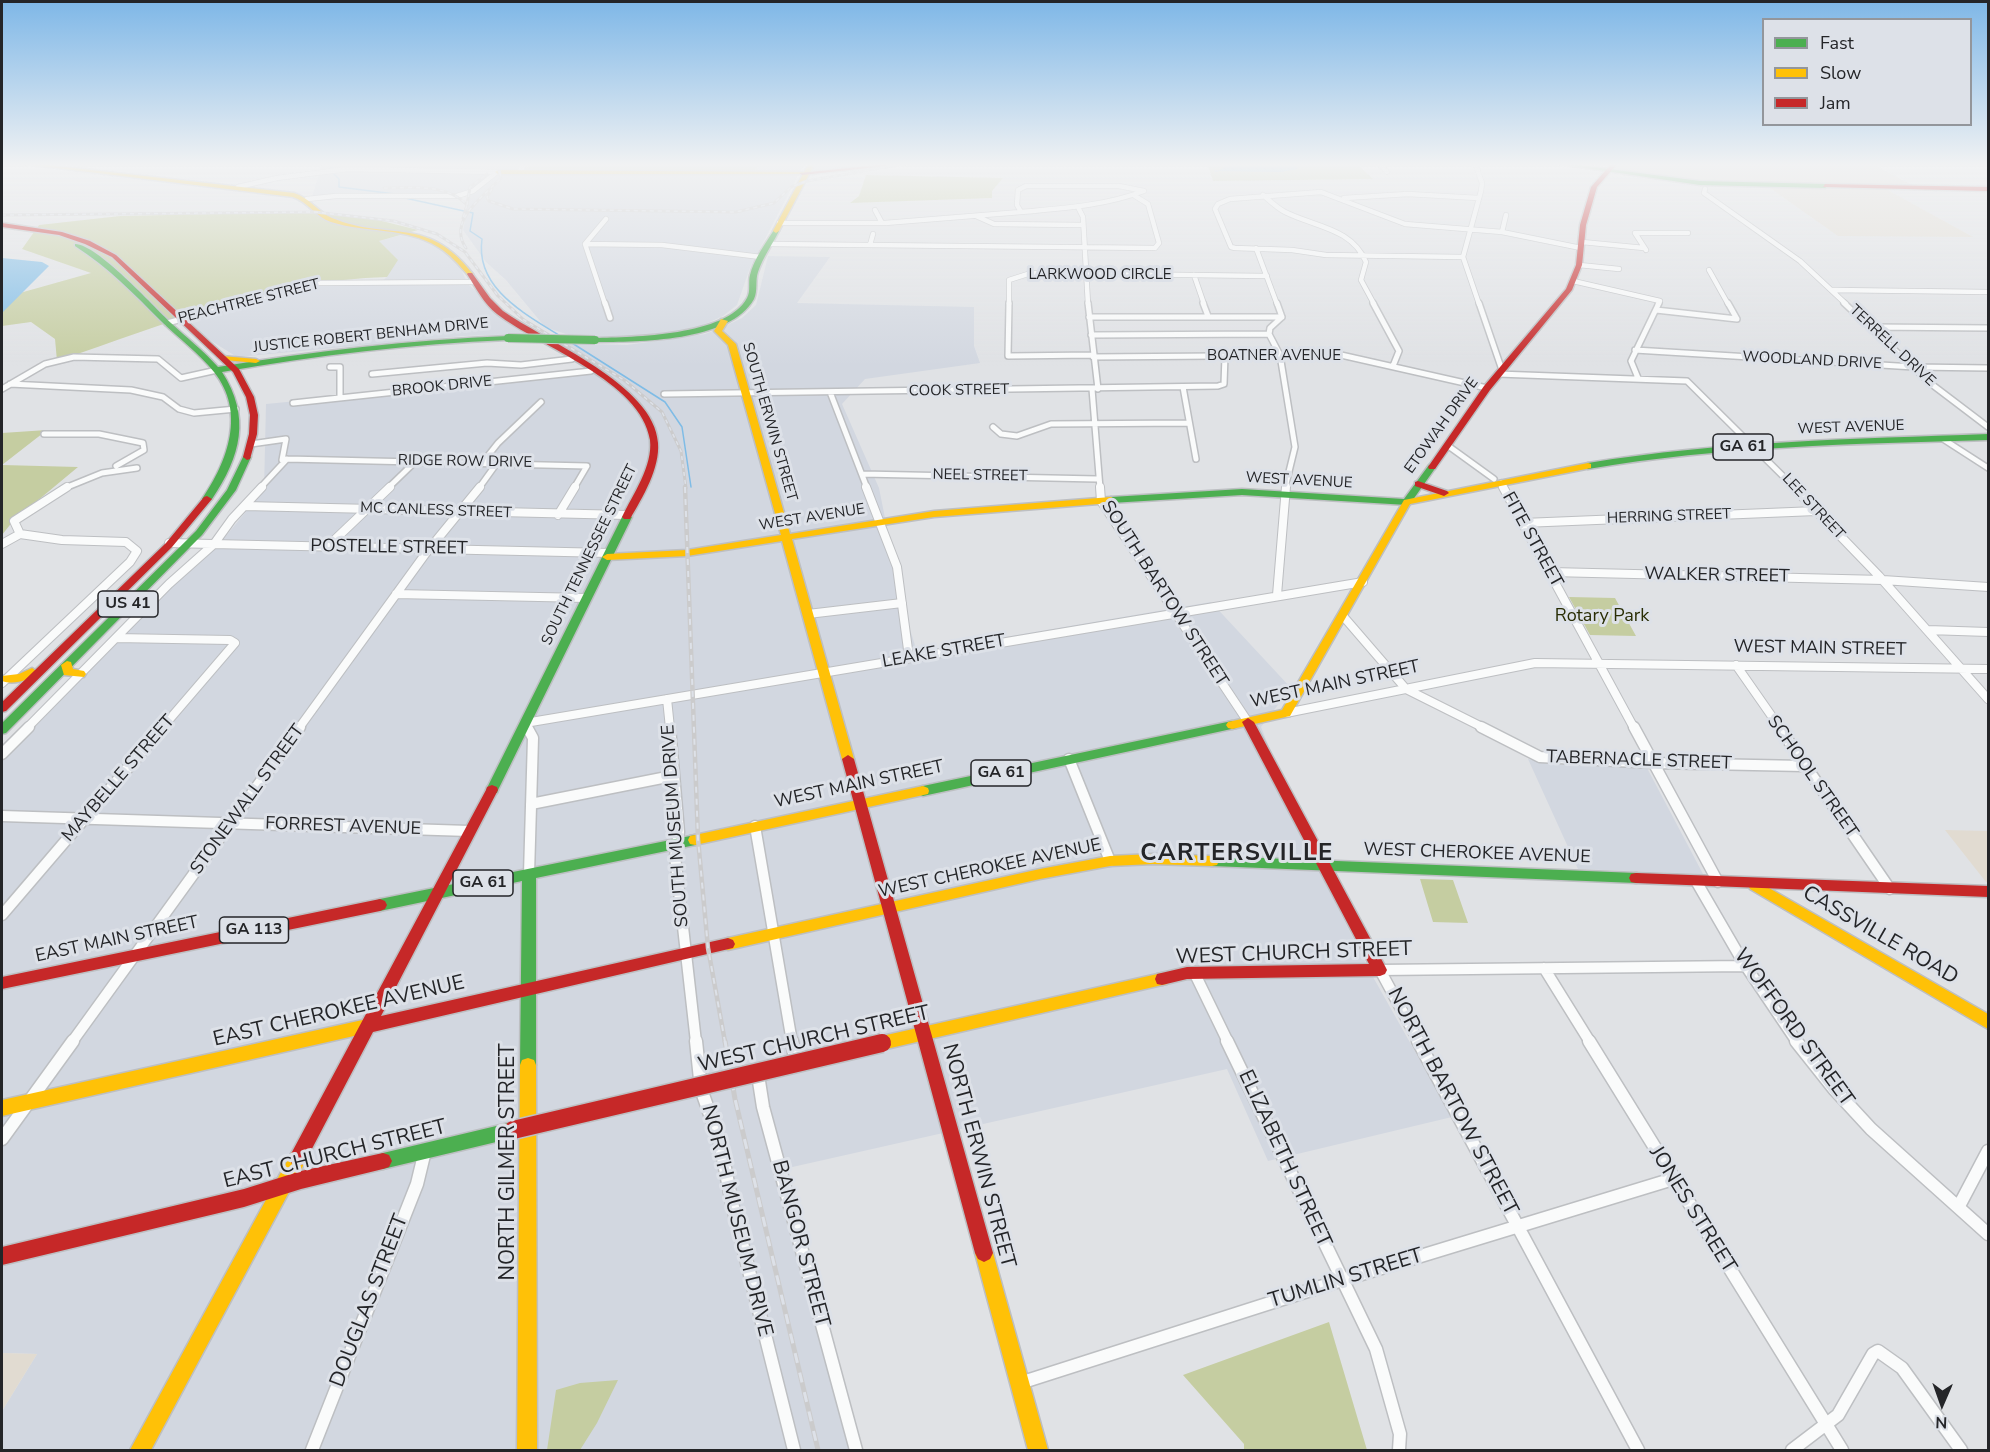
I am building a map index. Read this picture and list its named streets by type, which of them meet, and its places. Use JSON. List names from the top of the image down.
{
  "streets": {
    "main road": [
      "JUSTICE ROBERT BENHAM DRIVE",
      "SOUTH ERWIN STREET",
      "ETOWAH DRIVE",
      "WEST AVENUE",
      "GA 61",
      "SOUTH TENNESSEE STREET",
      "US 41",
      "WEST MAIN STREET",
      "WEST CHEROKEE AVENUE",
      "GA 113",
      "CASSVILLE ROAD",
      "EAST MAIN STREET",
      "WEST CHURCH STREET",
      "EAST CHEROKEE AVENUE",
      "NORTH BARTOW STREET",
      "EAST CHURCH STREET",
      "NORTH ERWIN STREET",
      "NORTH GILMER STREET"
    ],
    "street": [
      "LARKWOOD CIRCLE",
      "PEACHTREE STREET",
      "TERRELL DRIVE",
      "BOATNER AVENUE",
      "WOODLAND DRIVE",
      "BROOK DRIVE",
      "COOK STREET",
      "RIDGE ROW DRIVE",
      "NEEL STREET",
      "LEE STREET",
      "MC CANLESS STREET",
      "HERRING STREET",
      "FITE STREET",
      "POSTELLE STREET",
      "WALKER STREET",
      "SOUTH BARTOW STREET",
      "LEAKE STREET",
      "TABERNACLE STREET",
      "SCHOOL STREET",
      "MAYBELLE STREET",
      "STONEWALL STREET",
      "SOUTH MUSEUM DRIVE",
      "FORREST AVENUE",
      "WOFFORD STREET",
      "ELIZABETH STREET",
      "JONES STREET",
      "NORTH MUSEUM DRIVE",
      "BANGOR STREET",
      "TUMLIN STREET",
      "DOUGLAS STREET"
    ]
  },
  "crossings": [
    ["LARKWOOD CIRCLE", "BOATNER AVENUE"],
    ["LARKWOOD CIRCLE", "SOUTH BARTOW STREET"],
    ["PEACHTREE STREET", "SOUTH TENNESSEE STREET"],
    ["PEACHTREE STREET", "US 41"],
    ["JUSTICE ROBERT BENHAM DRIVE", "SOUTH ERWIN STREET"],
    ["JUSTICE ROBERT BENHAM DRIVE", "US 41"],
    ["TERRELL DRIVE", "WOODLAND DRIVE"],
    ["BOATNER AVENUE", "COOK STREET"],
    ["BOATNER AVENUE", "ETOWAH DRIVE"],
    ["BOATNER AVENUE", "SOUTH BARTOW STREET"],
    ["BROOK DRIVE", "SOUTH TENNESSEE STREET"],
    ["COOK STREET", "SOUTH ERWIN STREET"],
    ["COOK STREET", "SOUTH BARTOW STREET"],
    ["SOUTH ERWIN STREET", "WEST AVENUE"],
    ["SOUTH ERWIN STREET", "WEST MAIN STREET"],
    ["SOUTH ERWIN STREET", "LEAKE STREET"],
    ["SOUTH ERWIN STREET", "NORTH ERWIN STREET"],
    ["ETOWAH DRIVE", "WEST AVENUE"],
    ["ETOWAH DRIVE", "LEE STREET"],
    ["ETOWAH DRIVE", "FITE STREET"],
    ["ETOWAH DRIVE", "WEST MAIN STREET"],
    ["ETOWAH DRIVE", "LEAKE STREET"],
    ["ETOWAH DRIVE", "TABERNACLE STREET"],
    ["WEST AVENUE", "LEE STREET"],
    ["WEST AVENUE", "FITE STREET"],
    ["WEST AVENUE", "POSTELLE STREET"],
    ["WEST AVENUE", "SOUTH TENNESSEE STREET"],
    ["WEST AVENUE", "SOUTH BARTOW STREET"],
    ["GA 61", "SOUTH TENNESSEE STREET"],
    ["GA 61", "EAST MAIN STREET"],
    ["GA 61", "EAST CHEROKEE AVENUE"],
    ["GA 61", "EAST CHURCH STREET"],
    ["RIDGE ROW DRIVE", "MC CANLESS STREET"],
    ["RIDGE ROW DRIVE", "STONEWALL STREET"],
    ["NEEL STREET", "SOUTH BARTOW STREET"],
    ["LEE STREET", "HERRING STREET"],
    ["LEE STREET", "WALKER STREET"],
    ["LEE STREET", "WEST MAIN STREET"],
    ["MC CANLESS STREET", "SOUTH TENNESSEE STREET"],
    ["MC CANLESS STREET", "STONEWALL STREET"],
    ["HERRING STREET", "FITE STREET"],
    ["FITE STREET", "WALKER STREET"],
    ["FITE STREET", "WEST MAIN STREET"],
    ["FITE STREET", "TABERNACLE STREET"],
    ["FITE STREET", "WEST CHEROKEE AVENUE"],
    ["POSTELLE STREET", "SOUTH TENNESSEE STREET"],
    ["POSTELLE STREET", "US 41"],
    ["POSTELLE STREET", "STONEWALL STREET"],
    ["SOUTH TENNESSEE STREET", "LEAKE STREET"],
    ["SOUTH TENNESSEE STREET", "FORREST AVENUE"],
    ["SOUTH TENNESSEE STREET", "EAST MAIN STREET"],
    ["SOUTH BARTOW STREET", "WEST MAIN STREET"],
    ["SOUTH BARTOW STREET", "LEAKE STREET"],
    ["SOUTH BARTOW STREET", "NORTH BARTOW STREET"],
    ["WEST MAIN STREET", "TABERNACLE STREET"],
    ["WEST MAIN STREET", "SCHOOL STREET"],
    ["WEST MAIN STREET", "EAST MAIN STREET"],
    ["WEST MAIN STREET", "NORTH BARTOW STREET"],
    ["WEST MAIN STREET", "NORTH ERWIN STREET"],
    ["LEAKE STREET", "SOUTH MUSEUM DRIVE"],
    ["TABERNACLE STREET", "SCHOOL STREET"],
    ["SCHOOL STREET", "WEST CHEROKEE AVENUE"],
    ["MAYBELLE STREET", "FORREST AVENUE"],
    ["STONEWALL STREET", "FORREST AVENUE"],
    ["STONEWALL STREET", "EAST MAIN STREET"],
    ["STONEWALL STREET", "EAST CHEROKEE AVENUE"],
    ["SOUTH MUSEUM DRIVE", "WEST CHEROKEE AVENUE"],
    ["SOUTH MUSEUM DRIVE", "EAST MAIN STREET"],
    ["SOUTH MUSEUM DRIVE", "EAST CHEROKEE AVENUE"],
    ["SOUTH MUSEUM DRIVE", "NORTH MUSEUM DRIVE"],
    ["WEST CHEROKEE AVENUE", "CASSVILLE ROAD"],
    ["WEST CHEROKEE AVENUE", "EAST CHEROKEE AVENUE"],
    ["WEST CHEROKEE AVENUE", "WOFFORD STREET"],
    ["WEST CHEROKEE AVENUE", "NORTH BARTOW STREET"],
    ["WEST CHEROKEE AVENUE", "NORTH ERWIN STREET"],
    ["WEST CHEROKEE AVENUE", "NORTH MUSEUM DRIVE"],
    ["WEST CHEROKEE AVENUE", "BANGOR STREET"],
    ["EAST MAIN STREET", "NORTH GILMER STREET"],
    ["WEST CHURCH STREET", "WOFFORD STREET"],
    ["WEST CHURCH STREET", "NORTH BARTOW STREET"],
    ["WEST CHURCH STREET", "EAST CHURCH STREET"],
    ["WEST CHURCH STREET", "NORTH ERWIN STREET"],
    ["WEST CHURCH STREET", "ELIZABETH STREET"],
    ["WEST CHURCH STREET", "JONES STREET"],
    ["EAST CHEROKEE AVENUE", "NORTH GILMER STREET"],
    ["EAST CHEROKEE AVENUE", "NORTH MUSEUM DRIVE"],
    ["NORTH BARTOW STREET", "TUMLIN STREET"],
    ["EAST CHURCH STREET", "DOUGLAS STREET"],
    ["NORTH ERWIN STREET", "TUMLIN STREET"],
    ["ELIZABETH STREET", "TUMLIN STREET"],
    ["JONES STREET", "TUMLIN STREET"]
  ],
  "districts": ["CARTERSVILLE"],
  "parks": ["Rotary Park"],
  "legend": ["Fast", "Slow", "Jam"],
  "north": "bottom"
}
